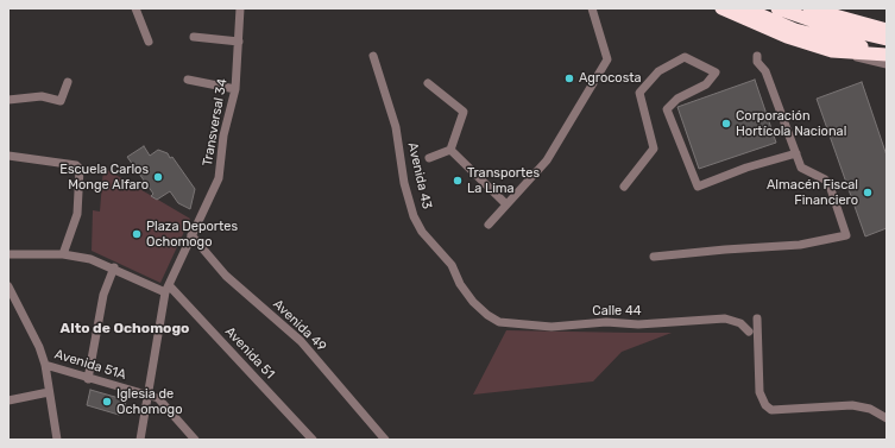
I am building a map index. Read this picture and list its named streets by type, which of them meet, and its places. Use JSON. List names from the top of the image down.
{
  "streets": {
    "street": [
      "Transversal 34",
      "Avenida 43",
      "Calle 44",
      "Avenida 49",
      "Avenida 51",
      "Avenida 51A"
    ]
  },
  "crossings": [
    ["Transversal 34", "Avenida 49"],
    ["Transversal 34", "Avenida 51"],
    ["Transversal 34", "Avenida 51A"],
    ["Avenida 43", "Calle 44"]
  ],
  "districts": ["Alto de Ochomogo"],
  "places": [
    "Agrocosta",
    "Corporación Hortícola Nacional",
    "Escuela Carlos Monge Alfaro",
    "Transportes La Lima",
    "Almacén Fiscal Financiero",
    "Plaza Deportes Ochomogo",
    "Iglesia de Ochomogo"
  ]
}
